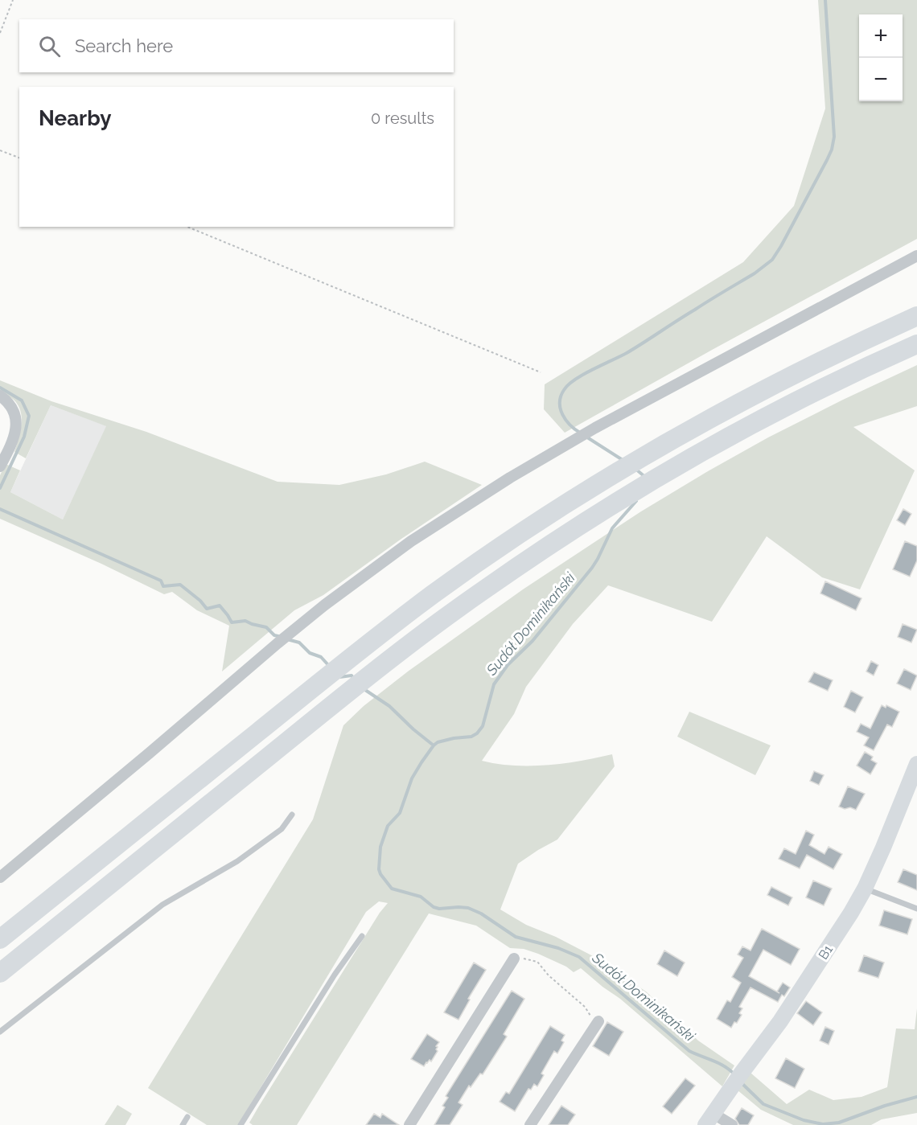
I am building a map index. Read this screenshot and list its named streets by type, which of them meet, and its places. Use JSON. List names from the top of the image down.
{
  "streets": {
    "street": ["B1"]
  },
  "water": ["Sudół Dominikański"],
  "page": {
    "map_buttons": ["+", "−"],
    "search": "Search here",
    "heading": ["Nearby", "0 results"]
  }
}
